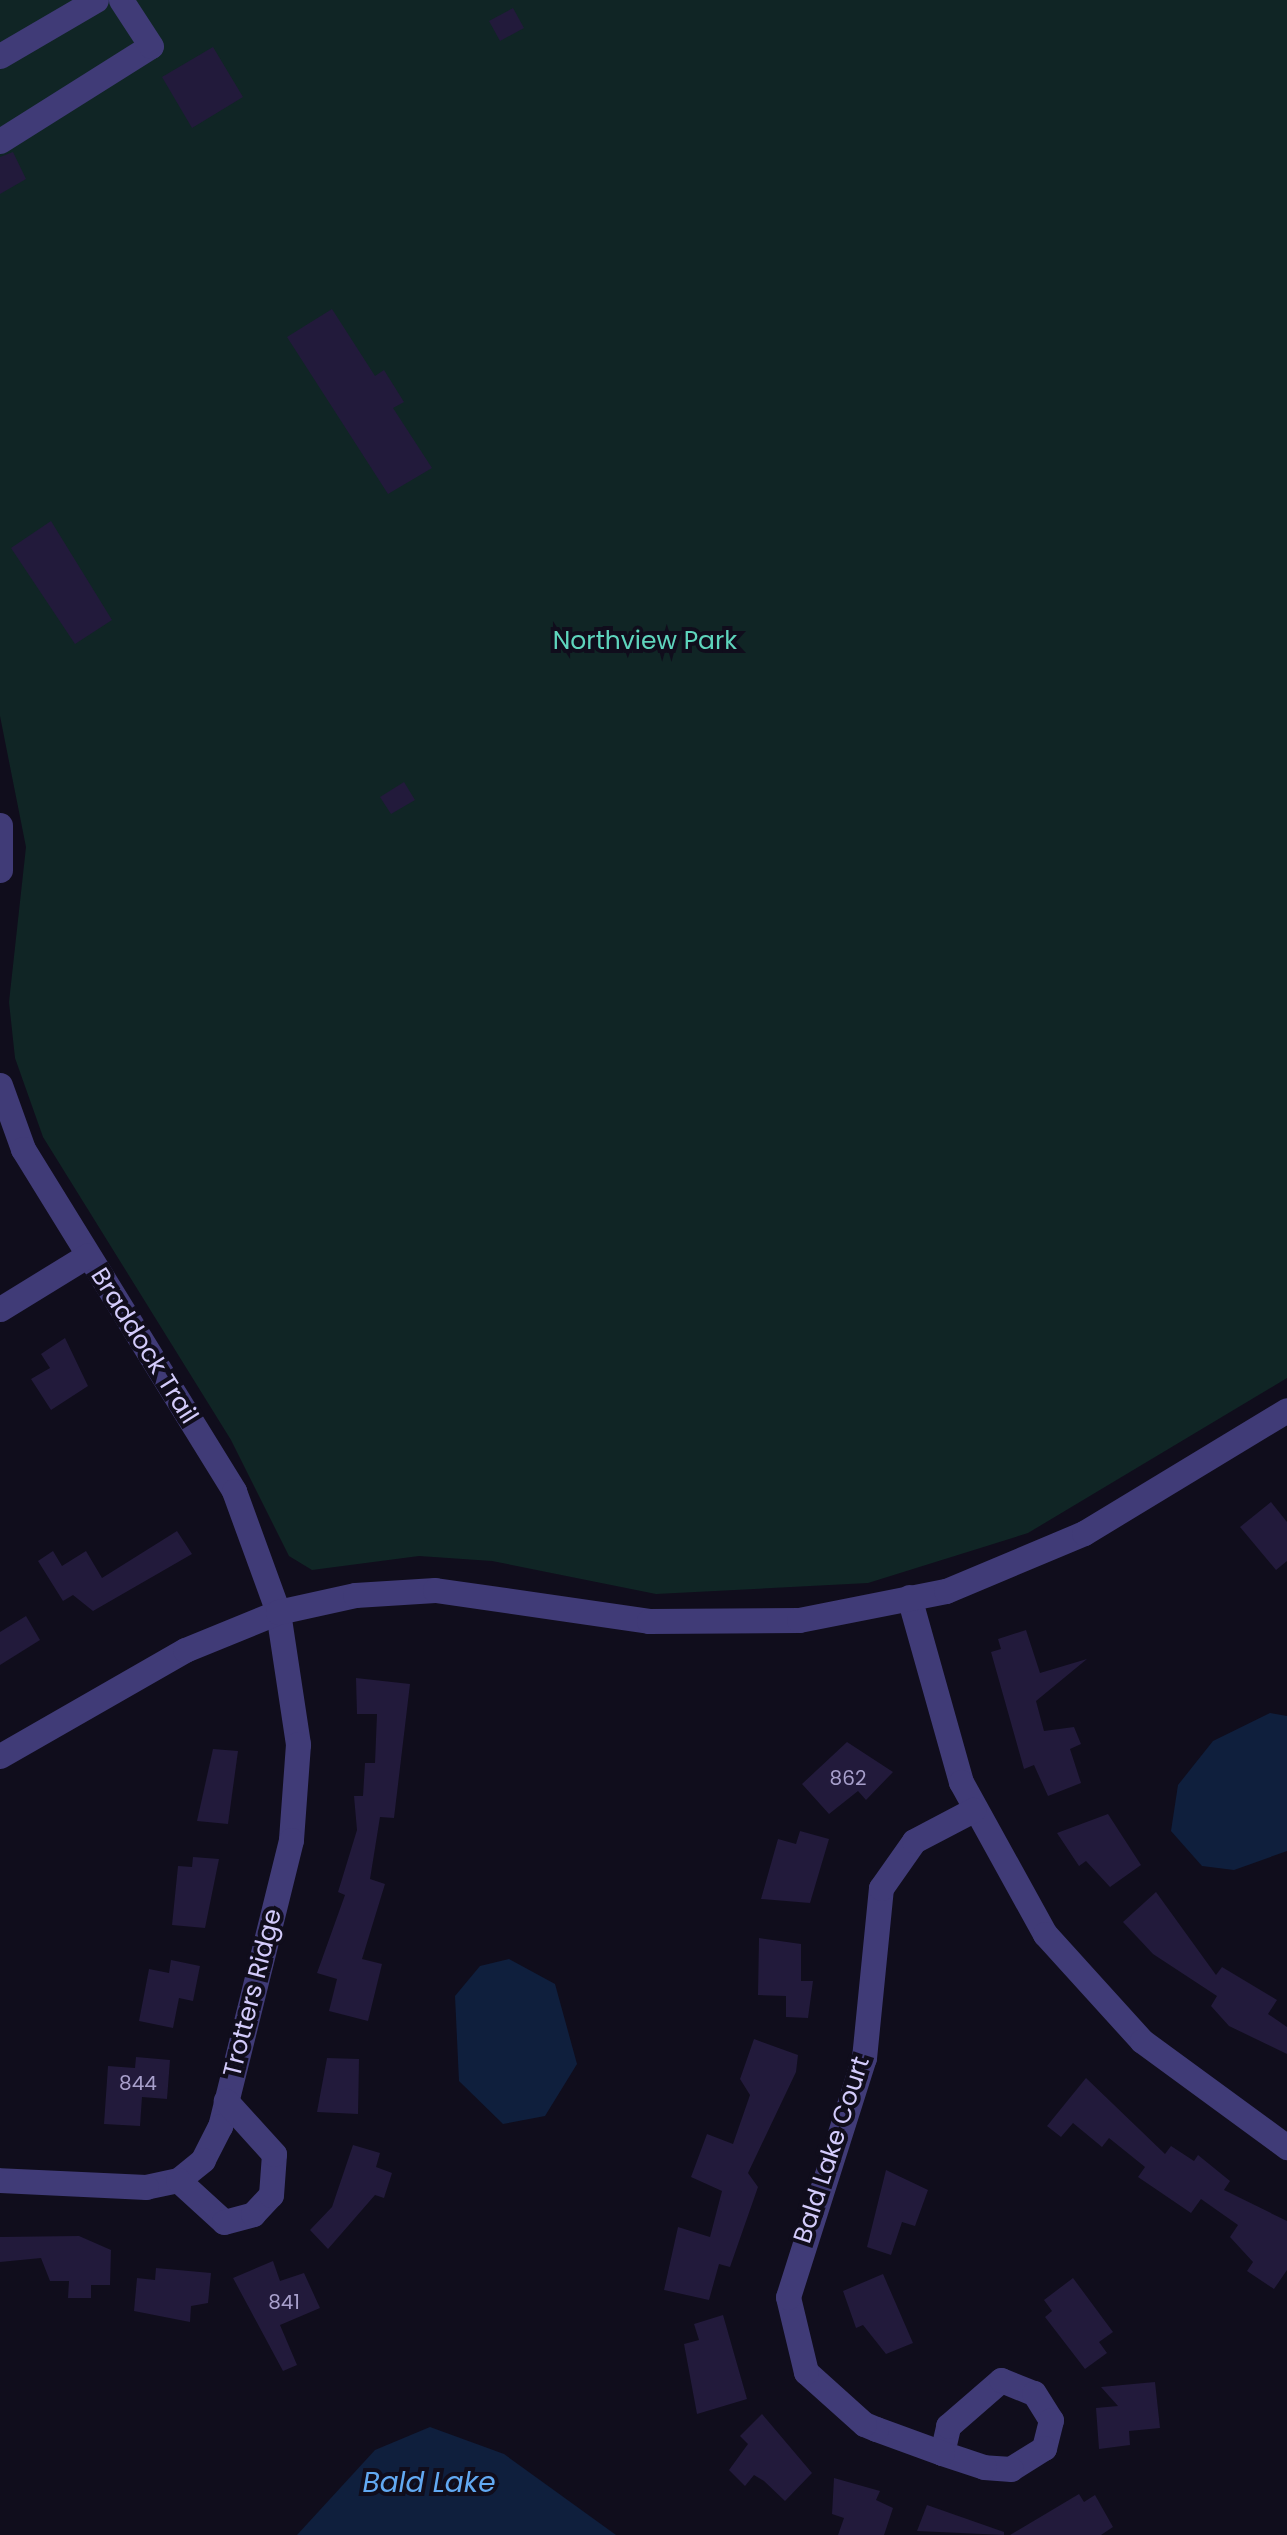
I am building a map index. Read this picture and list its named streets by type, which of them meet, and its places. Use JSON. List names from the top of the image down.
{
  "streets": {
    "street": ["Braddock Trail", "Trotters Ridge", "Bald Lake Court"]
  },
  "crossings": [
    ["Braddock Trail", "Trotters Ridge"]
  ],
  "water": ["Bald Lake"],
  "parks": ["Northview Park"],
  "house_numbers": ["862", "844", "841"]
}
